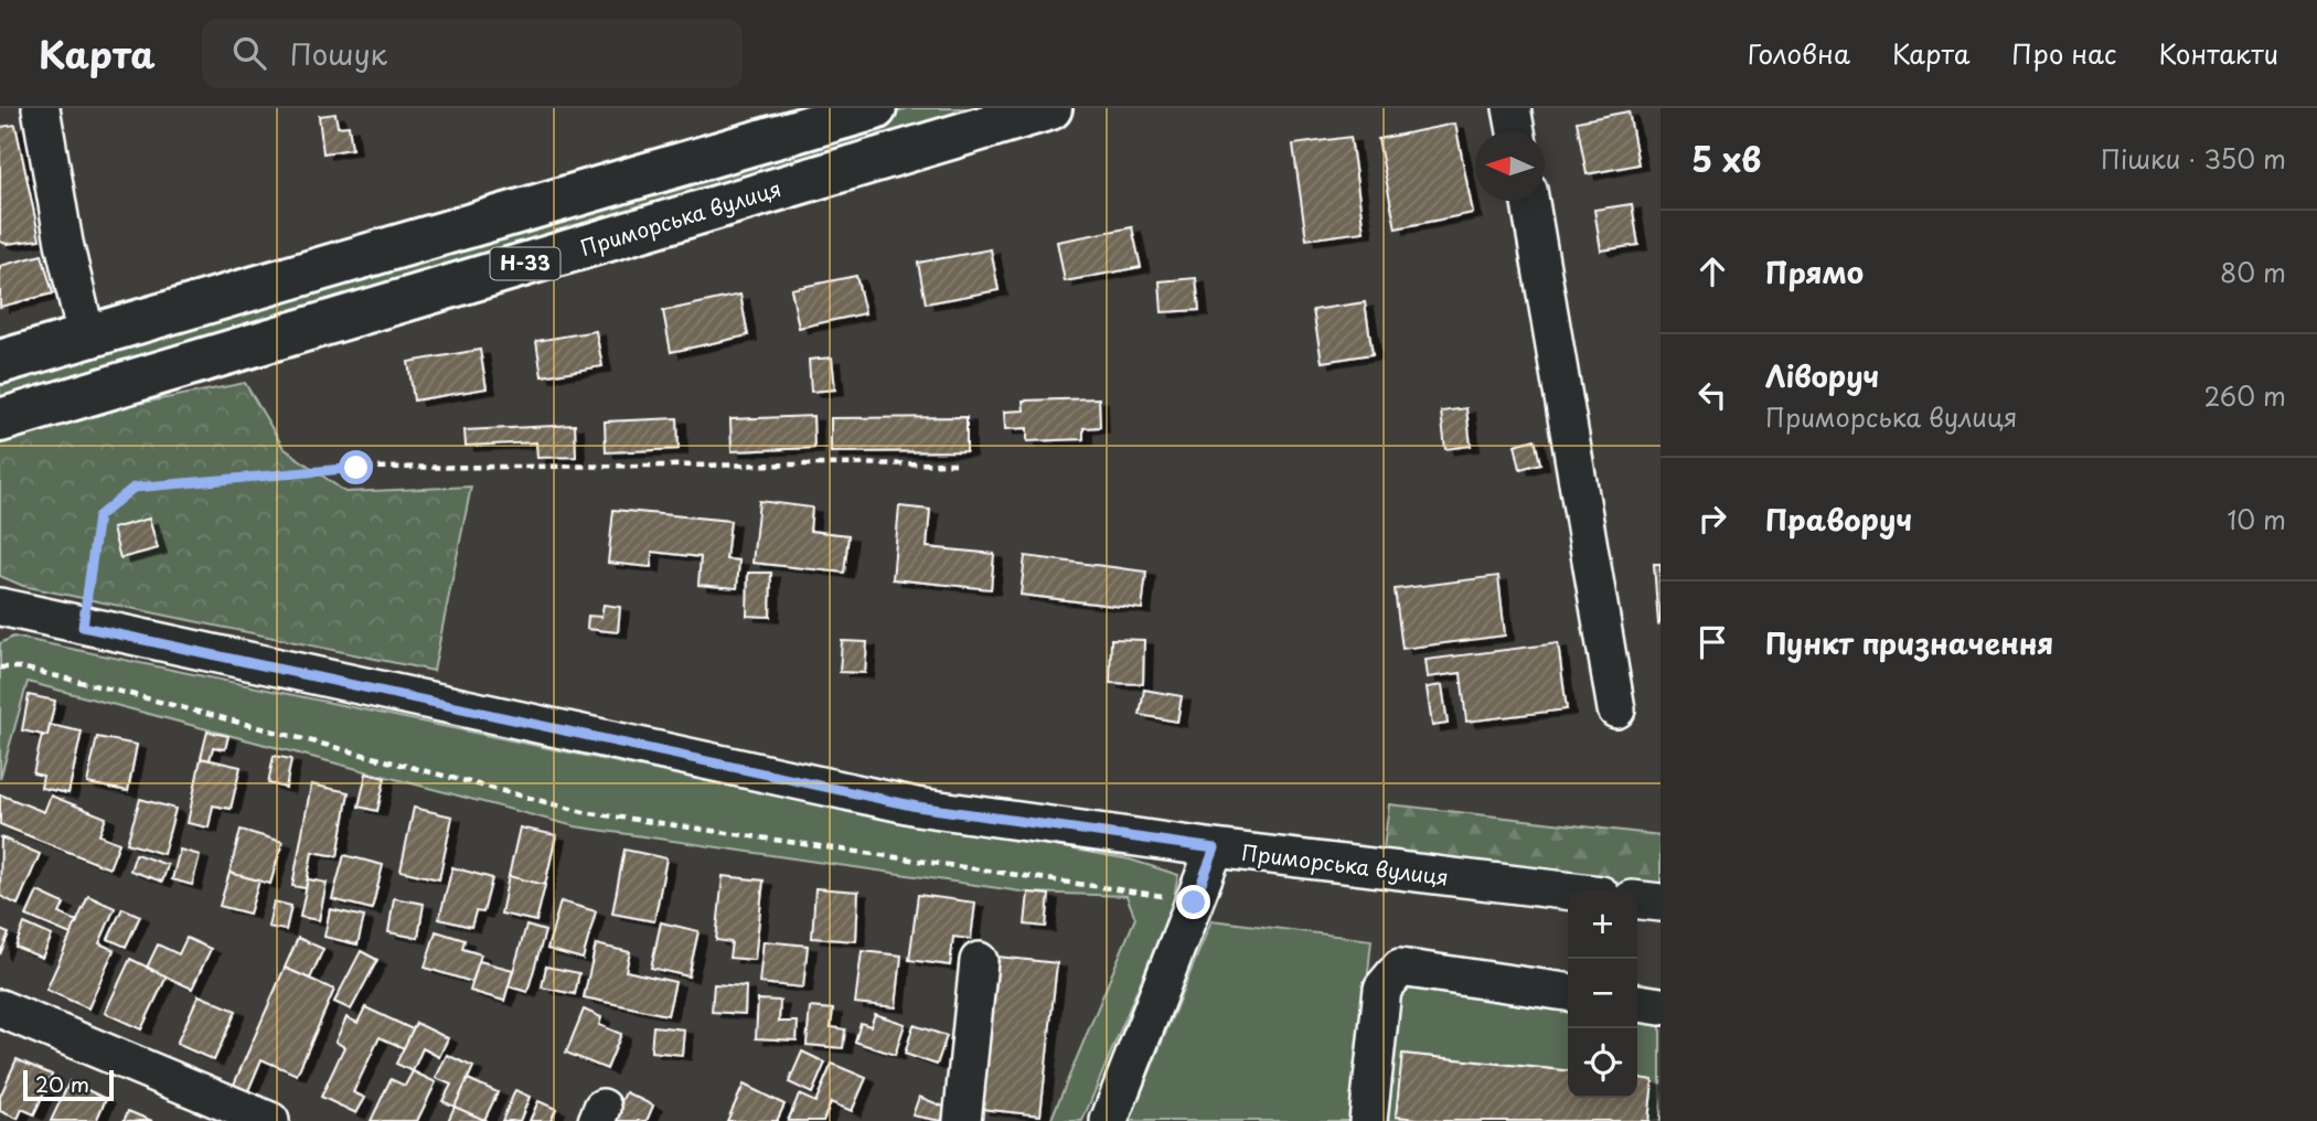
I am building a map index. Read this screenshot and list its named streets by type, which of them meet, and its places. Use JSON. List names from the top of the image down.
{
  "streets": {
    "main road": ["Приморська вулиця", "Н-33"]
  },
  "scale_bar": "20 m",
  "north": "left",
  "page": {
    "header": "Карта",
    "search": "Пошук",
    "nav": [
      "Головна",
      "Карта",
      "Про нас",
      "Контакти"
    ],
    "heading": ["5 хв", "Пішки · 350 m"],
    "list": [
      ["Прямо", "80 m"],
      ["Ліворуч", "Приморська вулиця", "260 m"],
      ["Праворуч", "10 m"],
      "Пункт призначення"
    ],
    "map_buttons": ["+", "−"],
    "scale": "20 m"
  }
}
